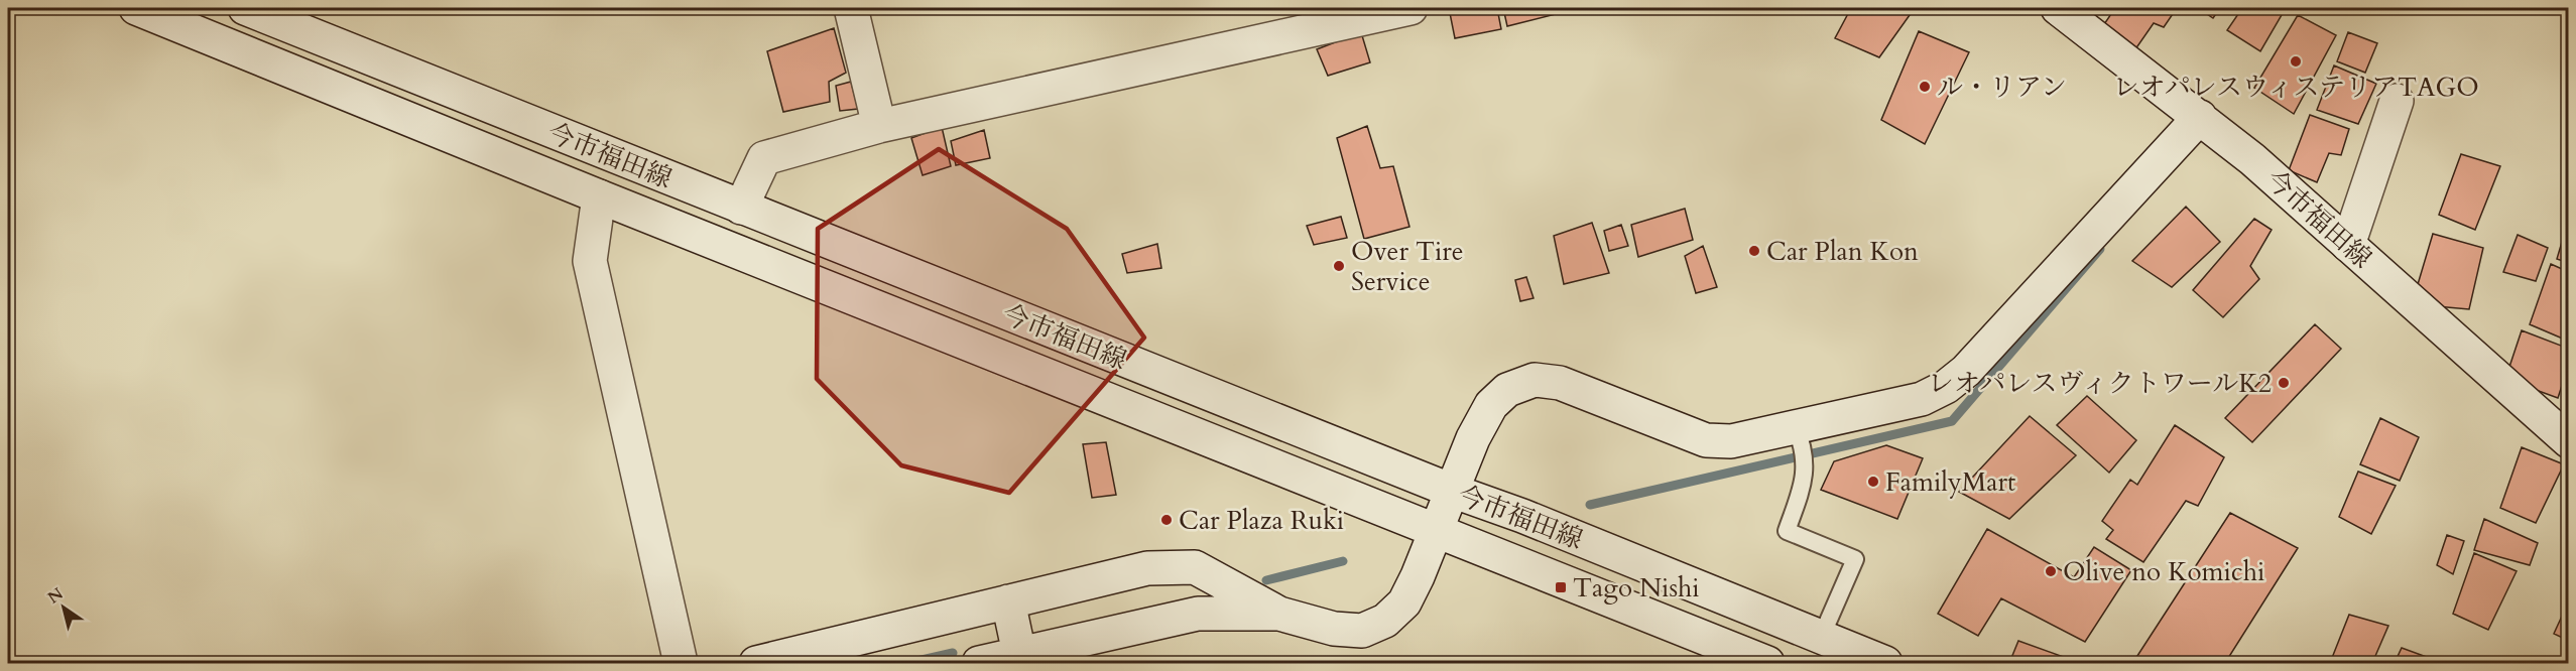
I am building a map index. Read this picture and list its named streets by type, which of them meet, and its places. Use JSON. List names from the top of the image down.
{
  "streets": {
    "main road": ["今市福田線"]
  },
  "places": {
    "other": [
      "レオパレスウィステリアTAGO",
      "ル・リアン",
      "Car Plan Kon",
      "Over Tire Service",
      "レオパレスヴィクトワールK2",
      "FamilyMart",
      "Car Plaza Ruki",
      "Olive no Komichi"
    ],
    "transit": ["Tago Nishi"]
  },
  "north": "top left"
}
